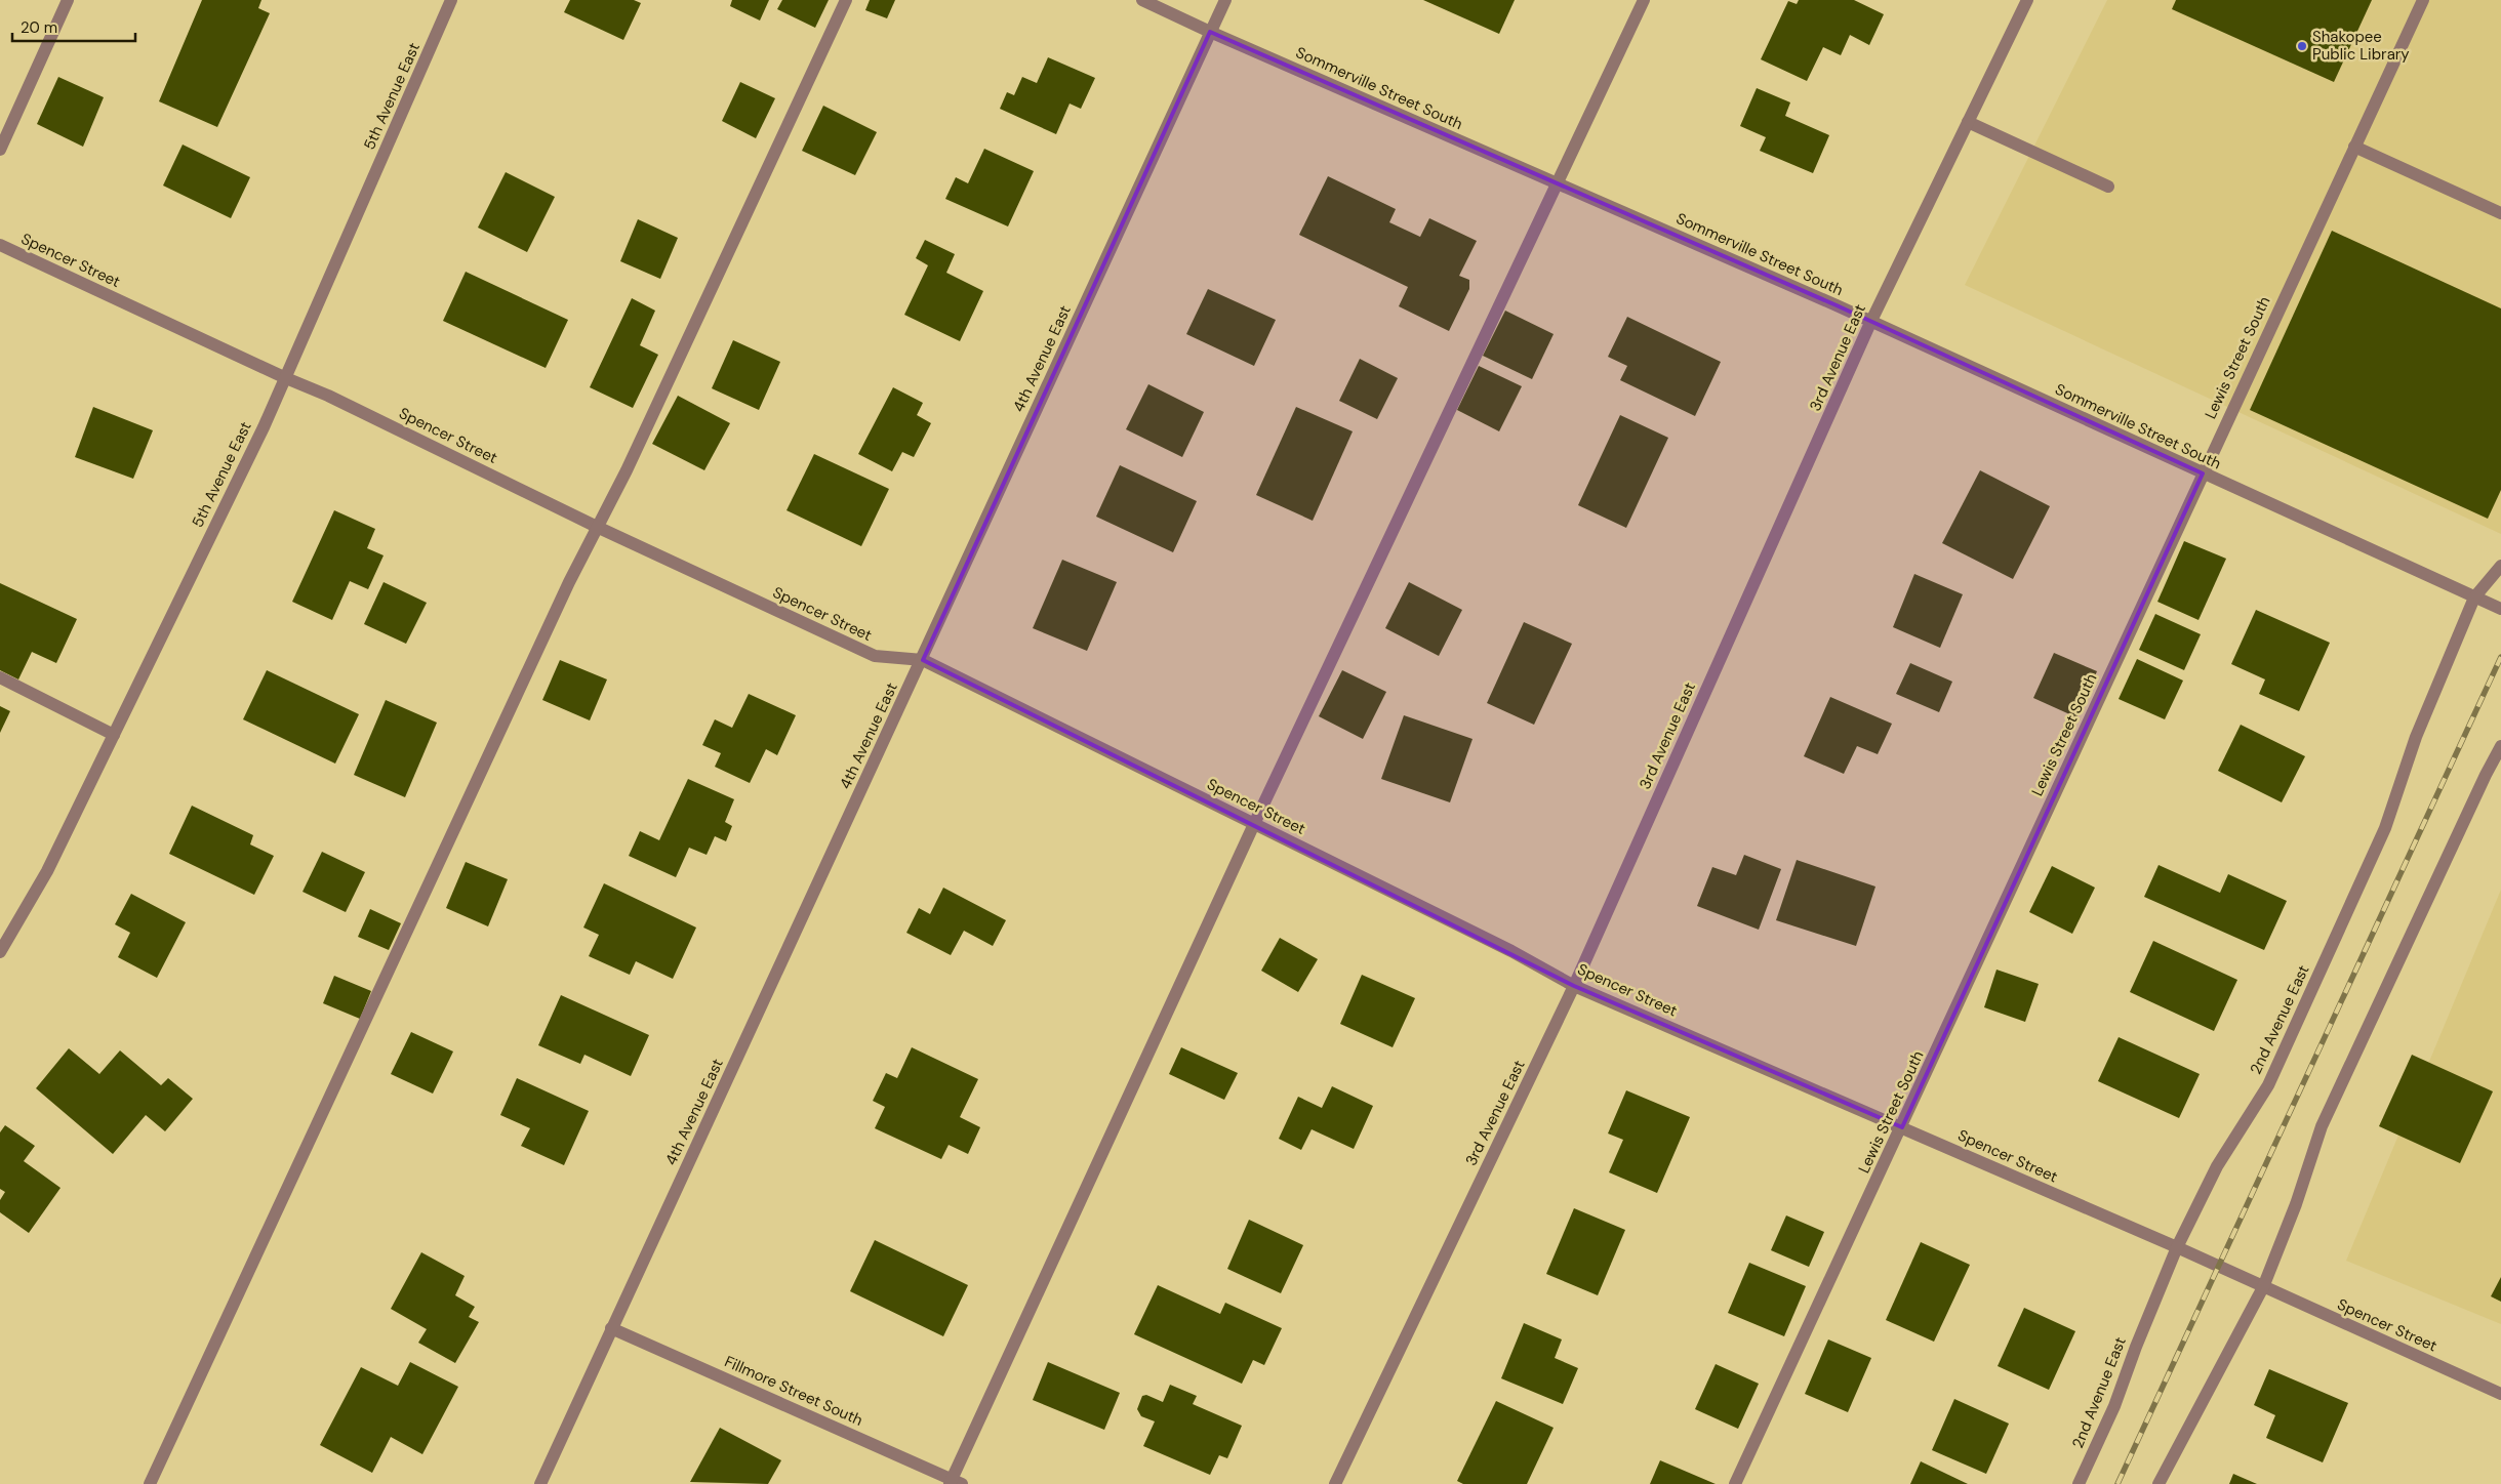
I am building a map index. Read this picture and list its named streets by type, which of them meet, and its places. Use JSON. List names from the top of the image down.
{
  "streets": {
    "street": [
      "Sommerville Street South",
      "5th Avenue East",
      "Spencer Street",
      "3rd Avenue East",
      "Lewis Street South",
      "4th Avenue East",
      "2nd Avenue East",
      "Fillmore Street South"
    ]
  },
  "crossings": [
    ["Sommerville Street South", "3rd Avenue East"],
    ["Sommerville Street South", "Lewis Street South"],
    ["Sommerville Street South", "4th Avenue East"],
    ["Sommerville Street South", "2nd Avenue East"],
    ["5th Avenue East", "Spencer Street"],
    ["Spencer Street", "3rd Avenue East"],
    ["Spencer Street", "Lewis Street South"],
    ["Spencer Street", "4th Avenue East"],
    ["Spencer Street", "2nd Avenue East"],
    ["4th Avenue East", "Fillmore Street South"]
  ],
  "places": ["Shakopee Public Library"],
  "scale_bar": "20 m"
}
